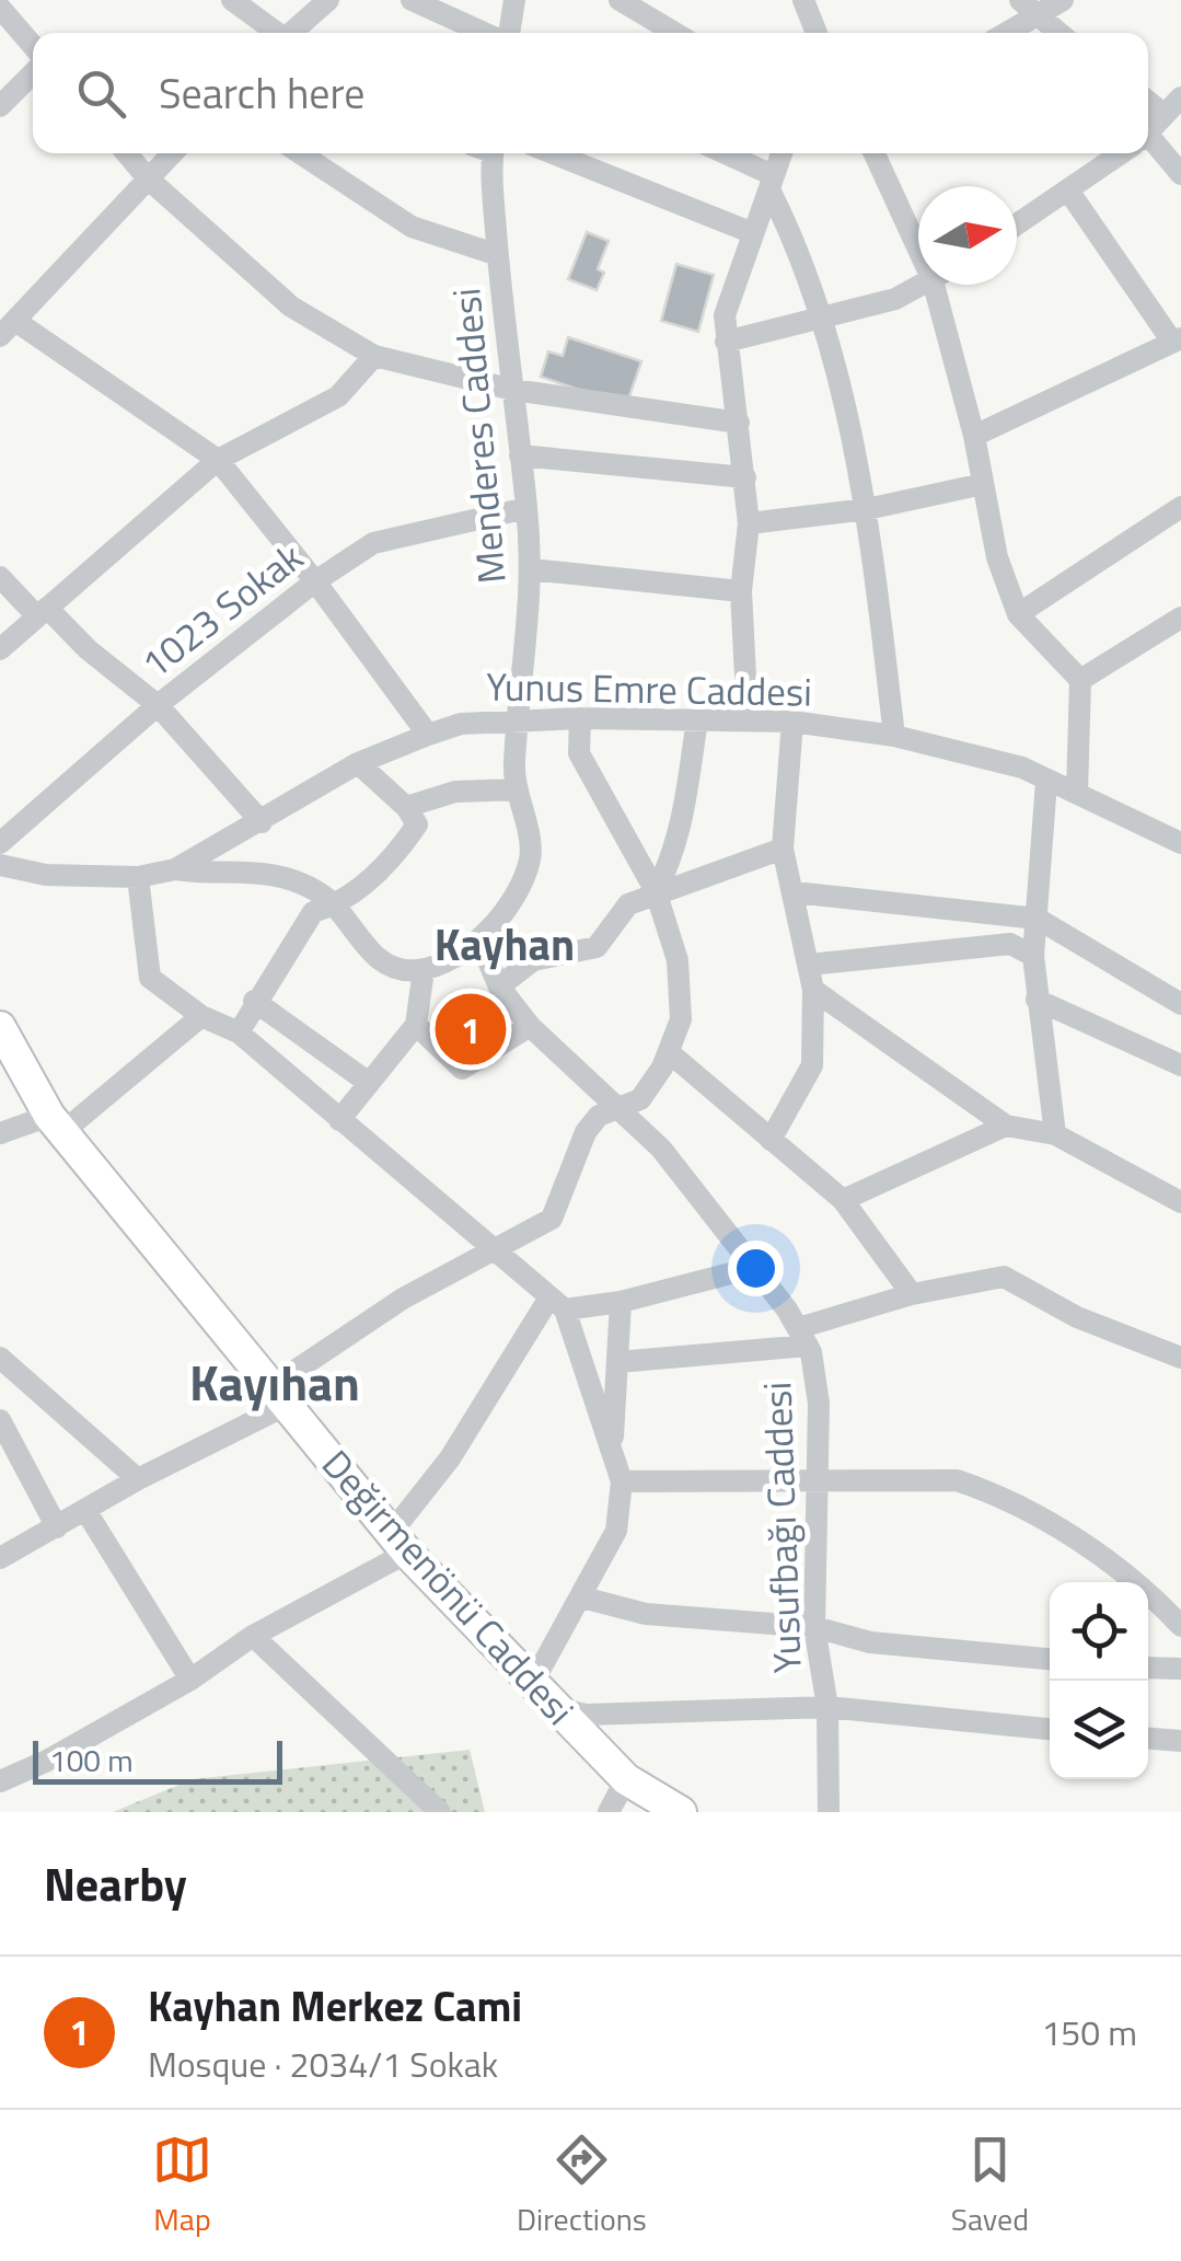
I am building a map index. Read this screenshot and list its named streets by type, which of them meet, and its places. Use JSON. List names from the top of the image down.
{
  "streets": {
    "main road": ["Değirmenönü Caddesi"],
    "street": [
      "Menderes Caddesi",
      "1023 Sokak",
      "Yunus Emre Caddesi",
      "Yusufbağı Caddesi"
    ]
  },
  "crossings": [
    ["Menderes Caddesi", "1023 Sokak"],
    ["Menderes Caddesi", "Yunus Emre Caddesi"]
  ],
  "districts": ["Kayhan", "Kayıhan"],
  "scale_bar": "100 m",
  "north": "right",
  "page": {
    "search": "Search here",
    "pins": "1",
    "scale": "100 m",
    "heading": "Nearby",
    "list": [
      {
        "mark": "1",
        "name": "Kayhan Merkez Cami",
        "note": "Mosque · 2034/1 Sokak",
        "value": "150 m"
      }
    ],
    "nav": ["Map", "Directions", "Saved"]
  }
}
